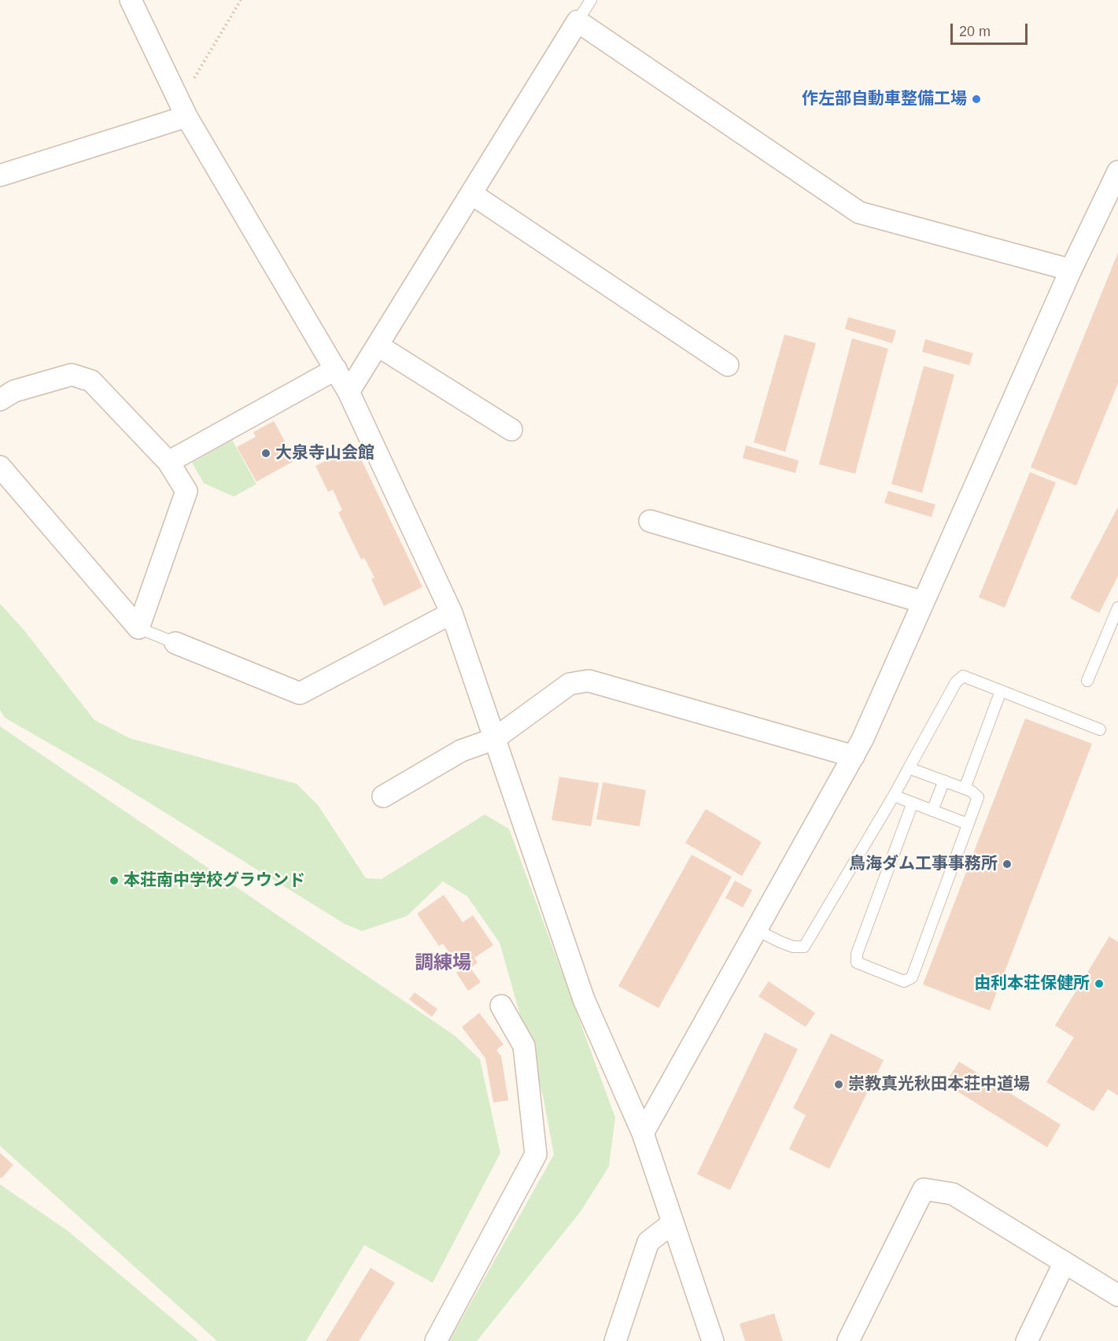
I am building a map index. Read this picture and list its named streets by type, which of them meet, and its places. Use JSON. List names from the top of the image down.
{
  "districts": ["調練場"],
  "places": [
    "作左部自動車整備工場",
    "大泉寺山会館",
    "鳥海ダム工事事務所",
    "本荘南中学校グラウンド",
    "由利本荘保健所",
    "崇教真光秋田本荘中道場"
  ],
  "scale_bar": "20 m"
}
